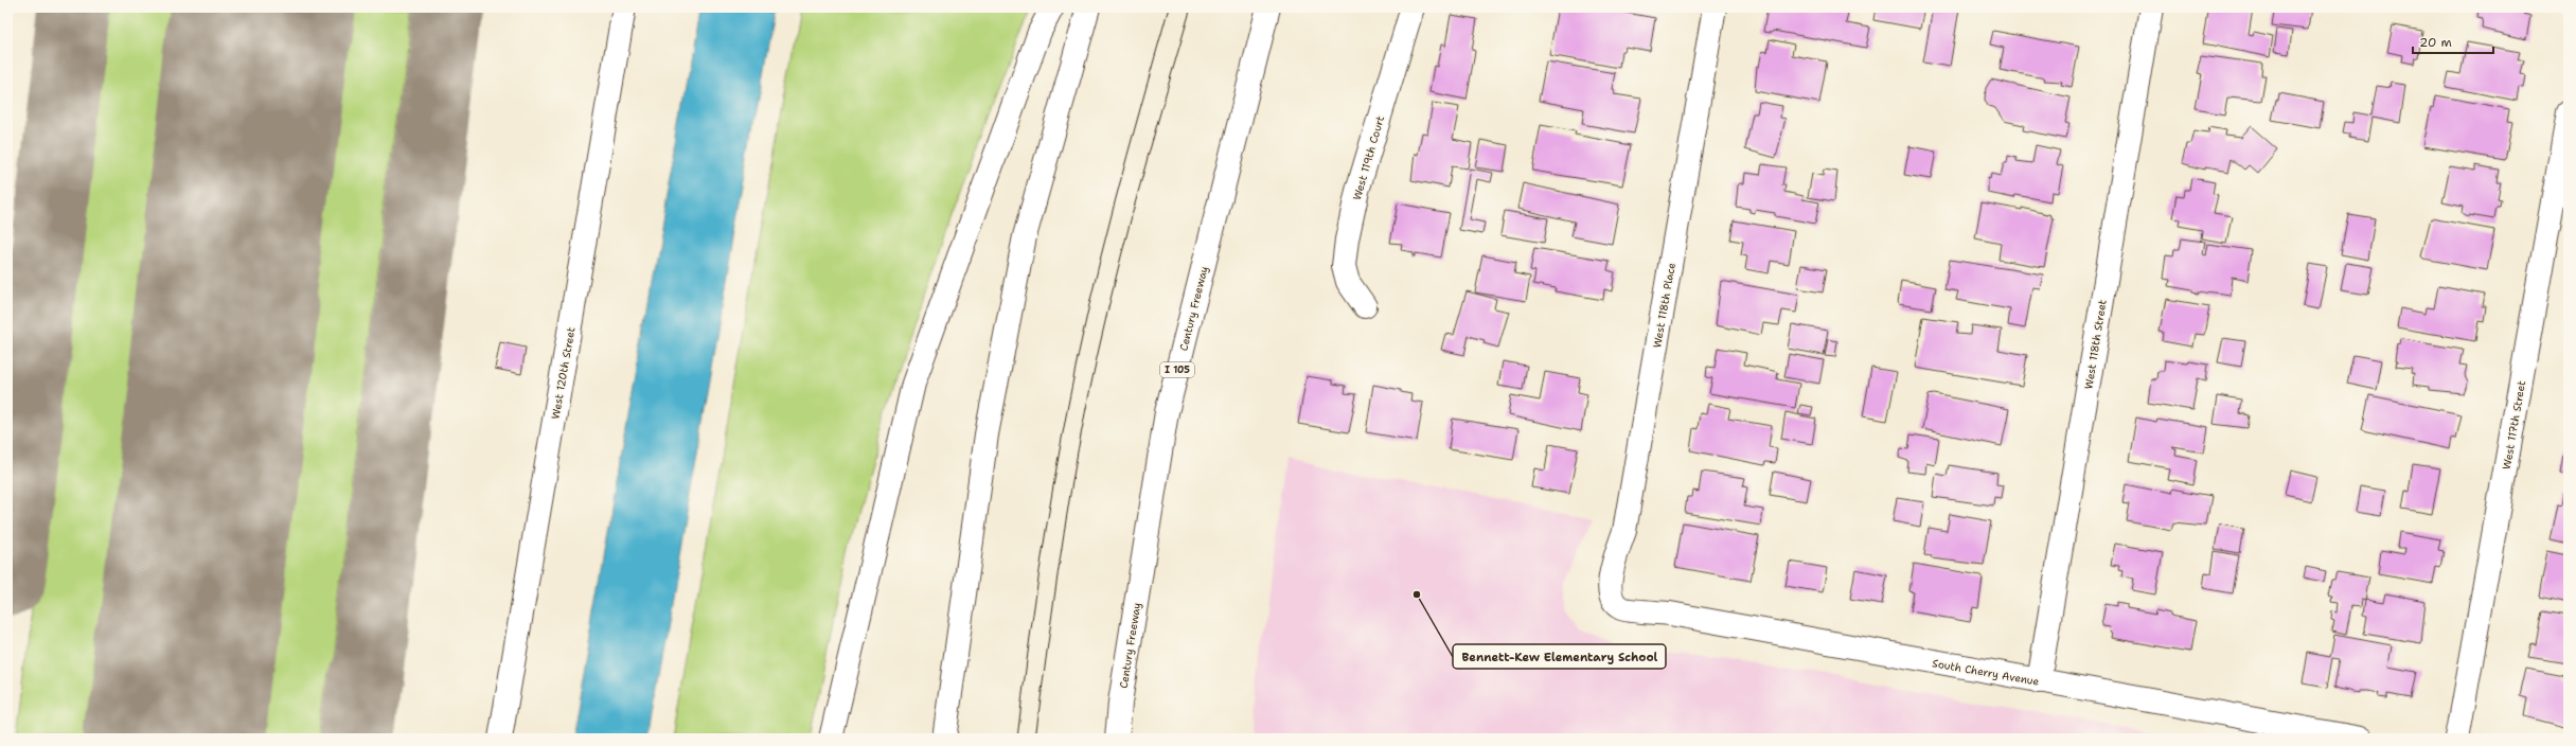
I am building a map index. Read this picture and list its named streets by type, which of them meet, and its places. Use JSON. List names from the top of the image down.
{
  "streets": {
    "main road": [
      "West 119th Court",
      "West 118th Place",
      "Century Freeway",
      "West 118th Street",
      "I 105",
      "West 120th Street",
      "West 117th Street",
      "South Cherry Avenue"
    ]
  },
  "crossings": [
    ["West 118th Place", "South Cherry Avenue"],
    ["West 118th Street", "South Cherry Avenue"]
  ],
  "places": ["Bennett-Kew Elementary School"],
  "scale_bar": "20 m"
}
